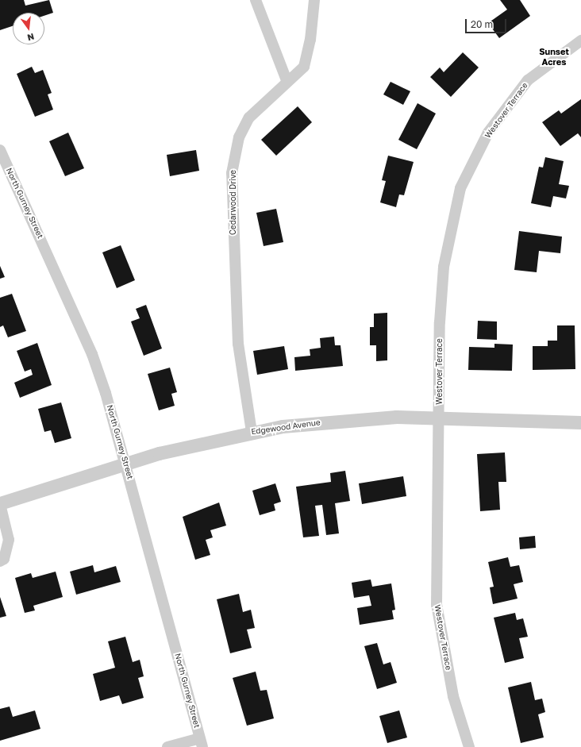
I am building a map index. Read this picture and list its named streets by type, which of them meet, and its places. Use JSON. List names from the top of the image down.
{
  "streets": {
    "street": [
      "Westover Terrace",
      "Cedarwood Drive",
      "North Gurney Street",
      "Edgewood Avenue"
    ]
  },
  "crossings": [
    ["Westover Terrace", "Edgewood Avenue"],
    ["Cedarwood Drive", "Edgewood Avenue"],
    ["North Gurney Street", "Edgewood Avenue"]
  ],
  "districts": ["Sunset Acres"],
  "scale_bar": "20 m",
  "north": "bottom"
}
